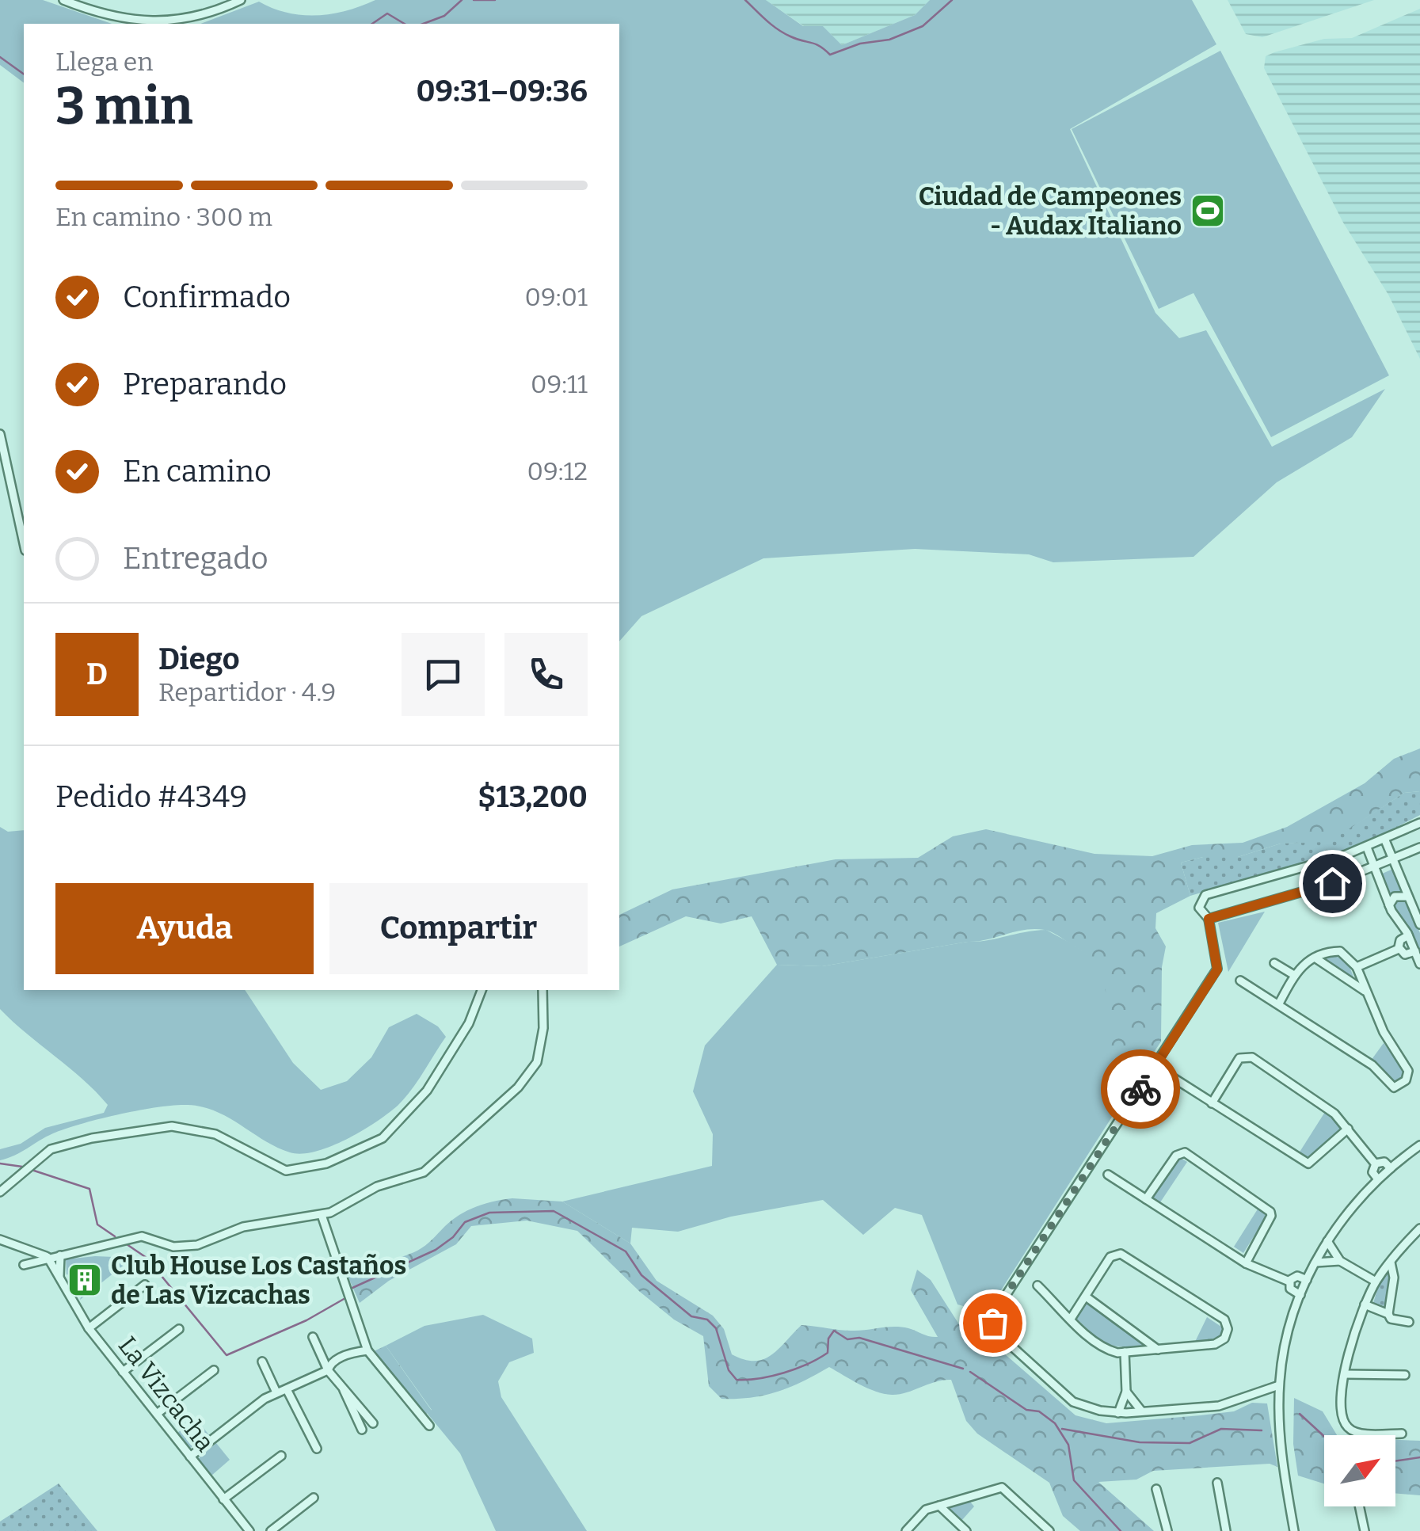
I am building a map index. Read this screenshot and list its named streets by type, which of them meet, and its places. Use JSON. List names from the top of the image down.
{
  "streets": {
    "street": ["La Vizcacha"]
  },
  "places": {
    "sports": ["Ciudad de Campeones - Audax Italiano"],
    "building": ["Club House Los Castaños de Las Vizcachas"]
  },
  "north": "top right",
  "page": {
    "heading": ["3 min", "Llega en", "09:31–09:36"],
    "panel": [
      "Diego",
      "Repartidor · 4.9",
      "Pedido #4349",
      "$13,200"
    ],
    "bar": "En camino · 300 m",
    "list": [
      ["Confirmado", "09:01"],
      ["Preparando", "09:11"],
      ["En camino", "09:12"],
      "Entregado"
    ],
    "round": "D",
    "buttons": ["Ayuda", "Compartir"]
  }
}
